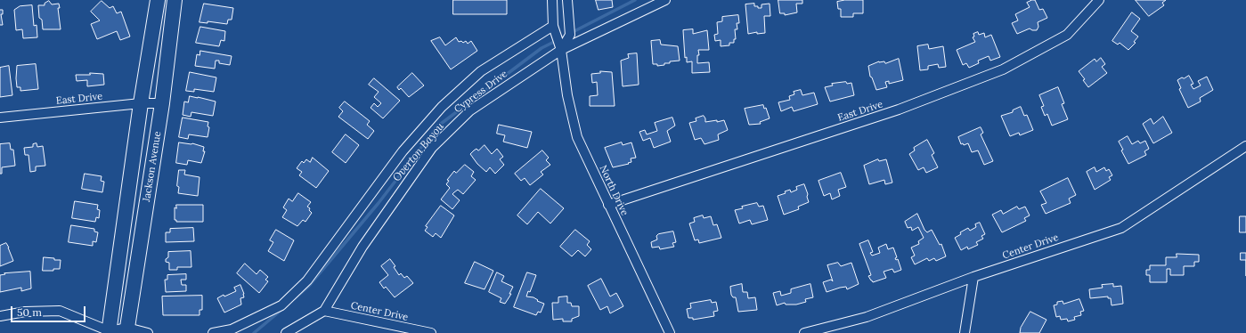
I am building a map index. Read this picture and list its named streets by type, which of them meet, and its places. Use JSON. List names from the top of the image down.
{
  "streets": {
    "main road": ["Jackson Avenue"],
    "street": [
      "Cypress Drive",
      "East Drive",
      "North Drive",
      "Center Drive"
    ]
  },
  "crossings": [
    ["Cypress Drive", "North Drive"],
    ["Cypress Drive", "Center Drive"],
    ["East Drive", "Jackson Avenue"],
    ["East Drive", "North Drive"]
  ],
  "water": ["Overton Bayou"],
  "scale_bar": "50 m"
}
